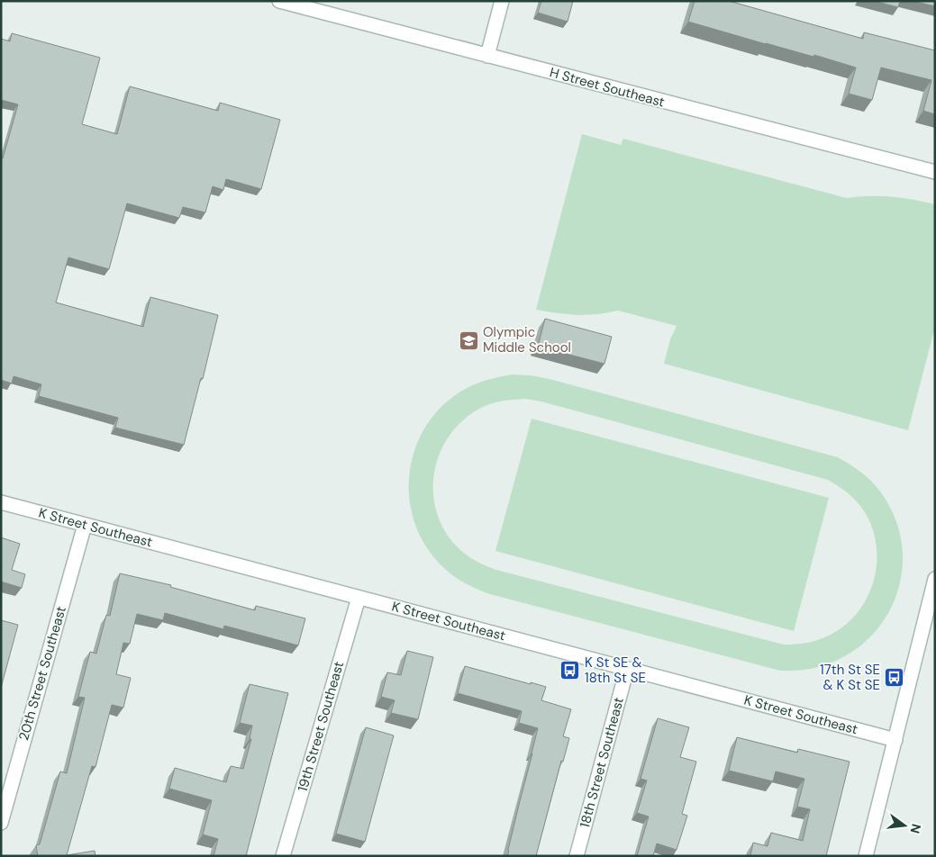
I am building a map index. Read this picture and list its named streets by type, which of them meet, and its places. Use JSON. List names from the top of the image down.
{
  "streets": {
    "street": [
      "H Street Southeast",
      "K Street Southeast",
      "20th Street Southeast",
      "19th Street Southeast",
      "18th Street Southeast"
    ]
  },
  "crossings": [
    ["K Street Southeast", "20th Street Southeast"],
    ["K Street Southeast", "19th Street Southeast"],
    ["K Street Southeast", "18th Street Southeast"]
  ],
  "places": {
    "school or university": ["Olympic Middle School"],
    "bus stop": ["K St SE & 18th St SE", "17th St SE & K St SE"]
  },
  "north": "right"
}
